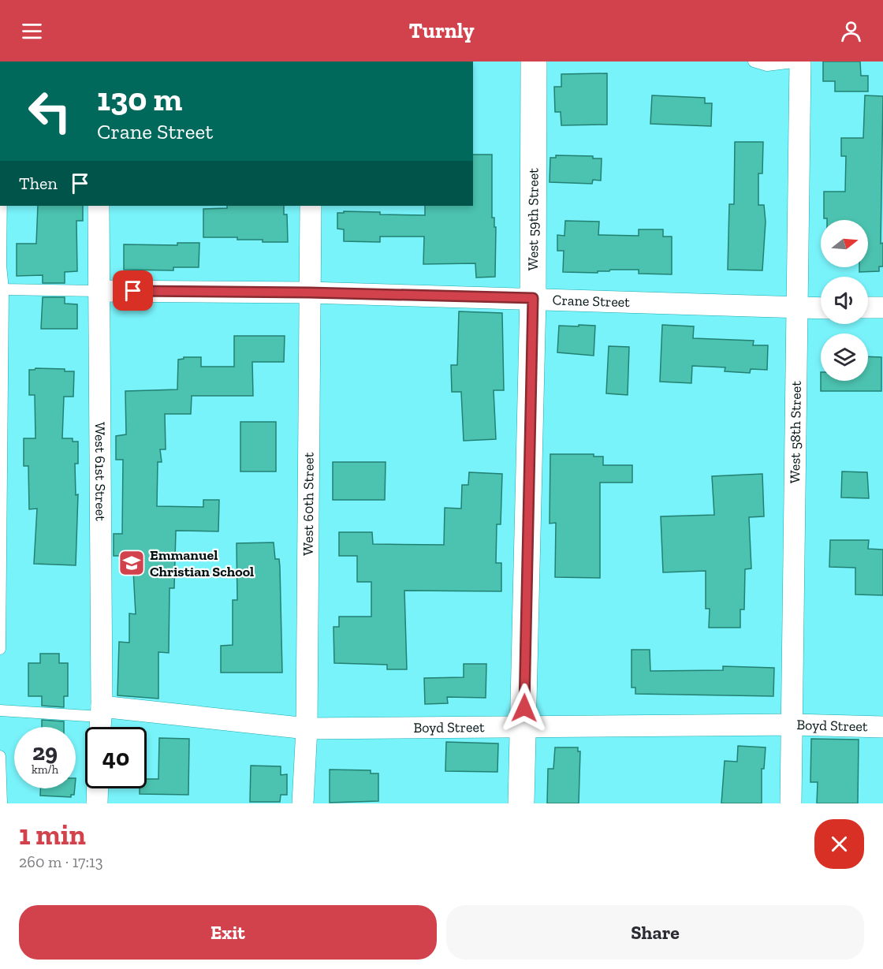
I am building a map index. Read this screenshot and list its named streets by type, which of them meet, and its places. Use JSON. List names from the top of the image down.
{
  "streets": {
    "street": [
      "West 59th Street",
      "Crane Street",
      "West 58th Street",
      "West 61st Street",
      "West 60th Street",
      "Boyd Street"
    ]
  },
  "crossings": [
    ["West 59th Street", "Crane Street"],
    ["West 59th Street", "Boyd Street"],
    ["Crane Street", "West 58th Street"],
    ["Crane Street", "West 61st Street"],
    ["Crane Street", "West 60th Street"],
    ["West 58th Street", "Boyd Street"],
    ["West 61st Street", "Boyd Street"],
    ["West 60th Street", "Boyd Street"]
  ],
  "places": {
    "school or university": ["Emmanuel Christian School"]
  },
  "north": "right",
  "page": {
    "header": "Turnly",
    "turn": ["130 m", "Crane Street"],
    "then": "Then",
    "speed": "29 km/h",
    "limit": "40",
    "heading": ["1 min", "260 m · 17:13"],
    "buttons": ["Exit", "Share"]
  }
}
